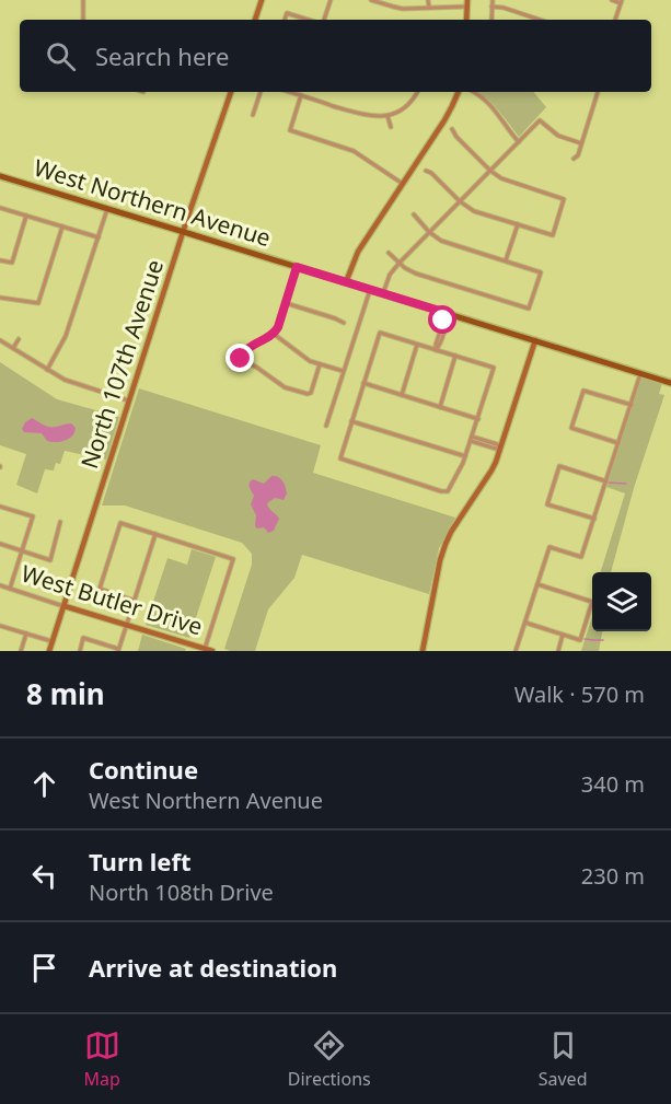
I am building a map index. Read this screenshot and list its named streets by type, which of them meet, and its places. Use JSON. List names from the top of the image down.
{
  "streets": {
    "main road": ["West Northern Avenue"],
    "street": ["North 107th Avenue", "West Butler Drive"]
  },
  "crossings": [
    ["West Northern Avenue", "North 107th Avenue"],
    ["North 107th Avenue", "West Butler Drive"]
  ],
  "page": {
    "search": "Search here",
    "heading": ["8 min", "Walk · 570 m"],
    "list": [
      ["Continue", "West Northern Avenue", "340 m"],
      ["Turn left", "North 108th Drive", "230 m"],
      "Arrive at destination"
    ],
    "nav": ["Map", "Directions", "Saved"]
  }
}
